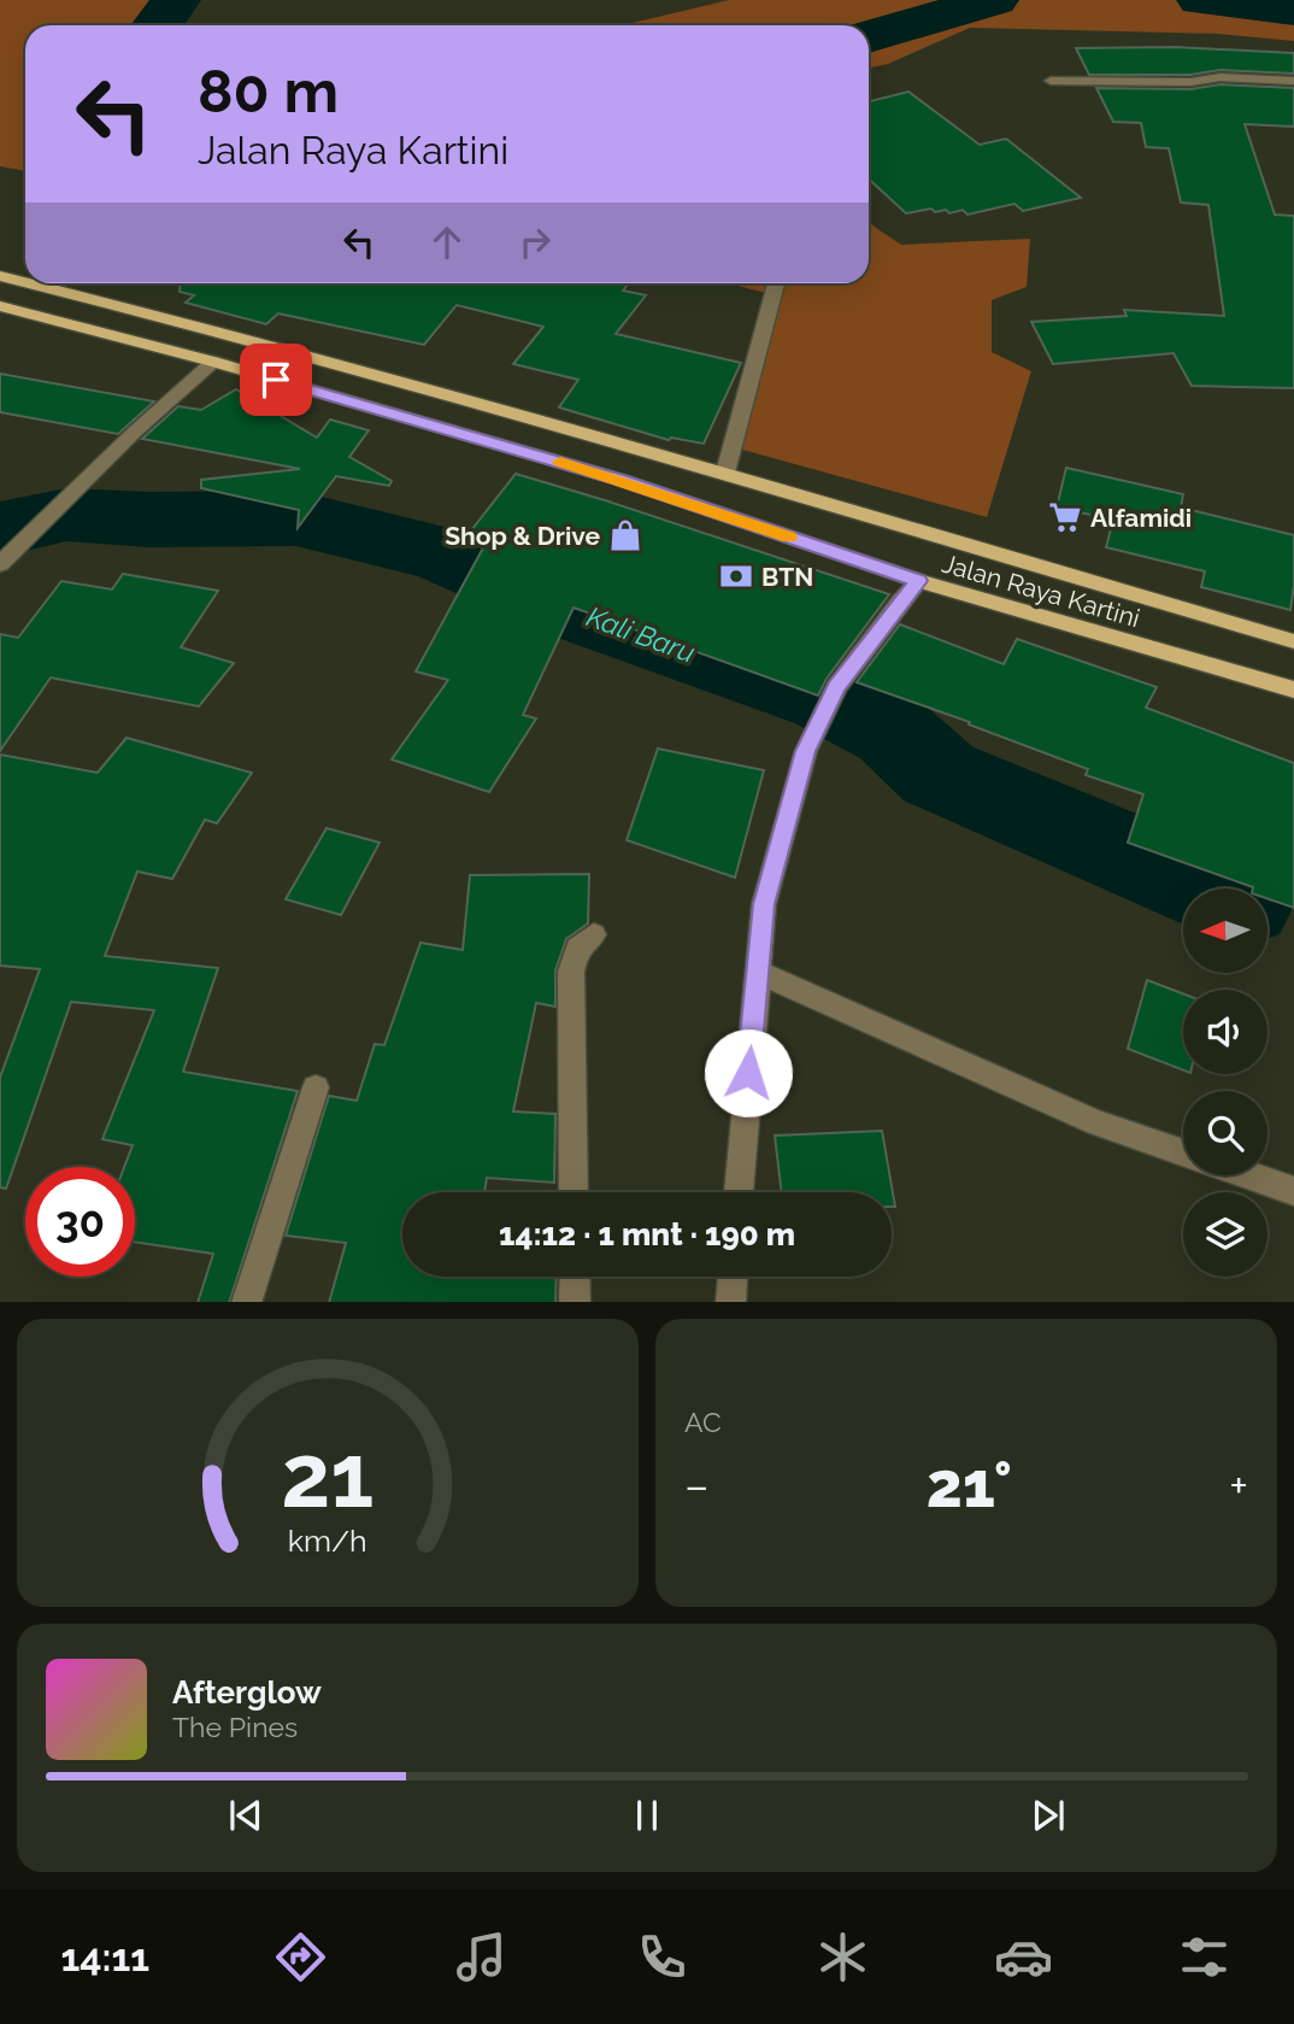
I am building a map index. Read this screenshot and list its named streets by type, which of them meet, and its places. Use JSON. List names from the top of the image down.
{
  "streets": {
    "main road": ["Jalan Raya Kartini"]
  },
  "water": ["Kali Baru"],
  "places": {
    "supermarket": ["Alfamidi"],
    "shop": ["Shop & Drive"],
    "bank": ["BTN"]
  },
  "north": "left",
  "page": {
    "turn": ["80 m", "Jalan Raya Kartini"],
    "limit": "30",
    "trip": "14:12 · 1 mnt · 190 m",
    "tile": "AC",
    "heat": ["−", "21°", "+"],
    "song": ["Afterglow", "The Pines"],
    "tabs": "14:11",
    "gauge": ["21", "km/h"]
  }
}
